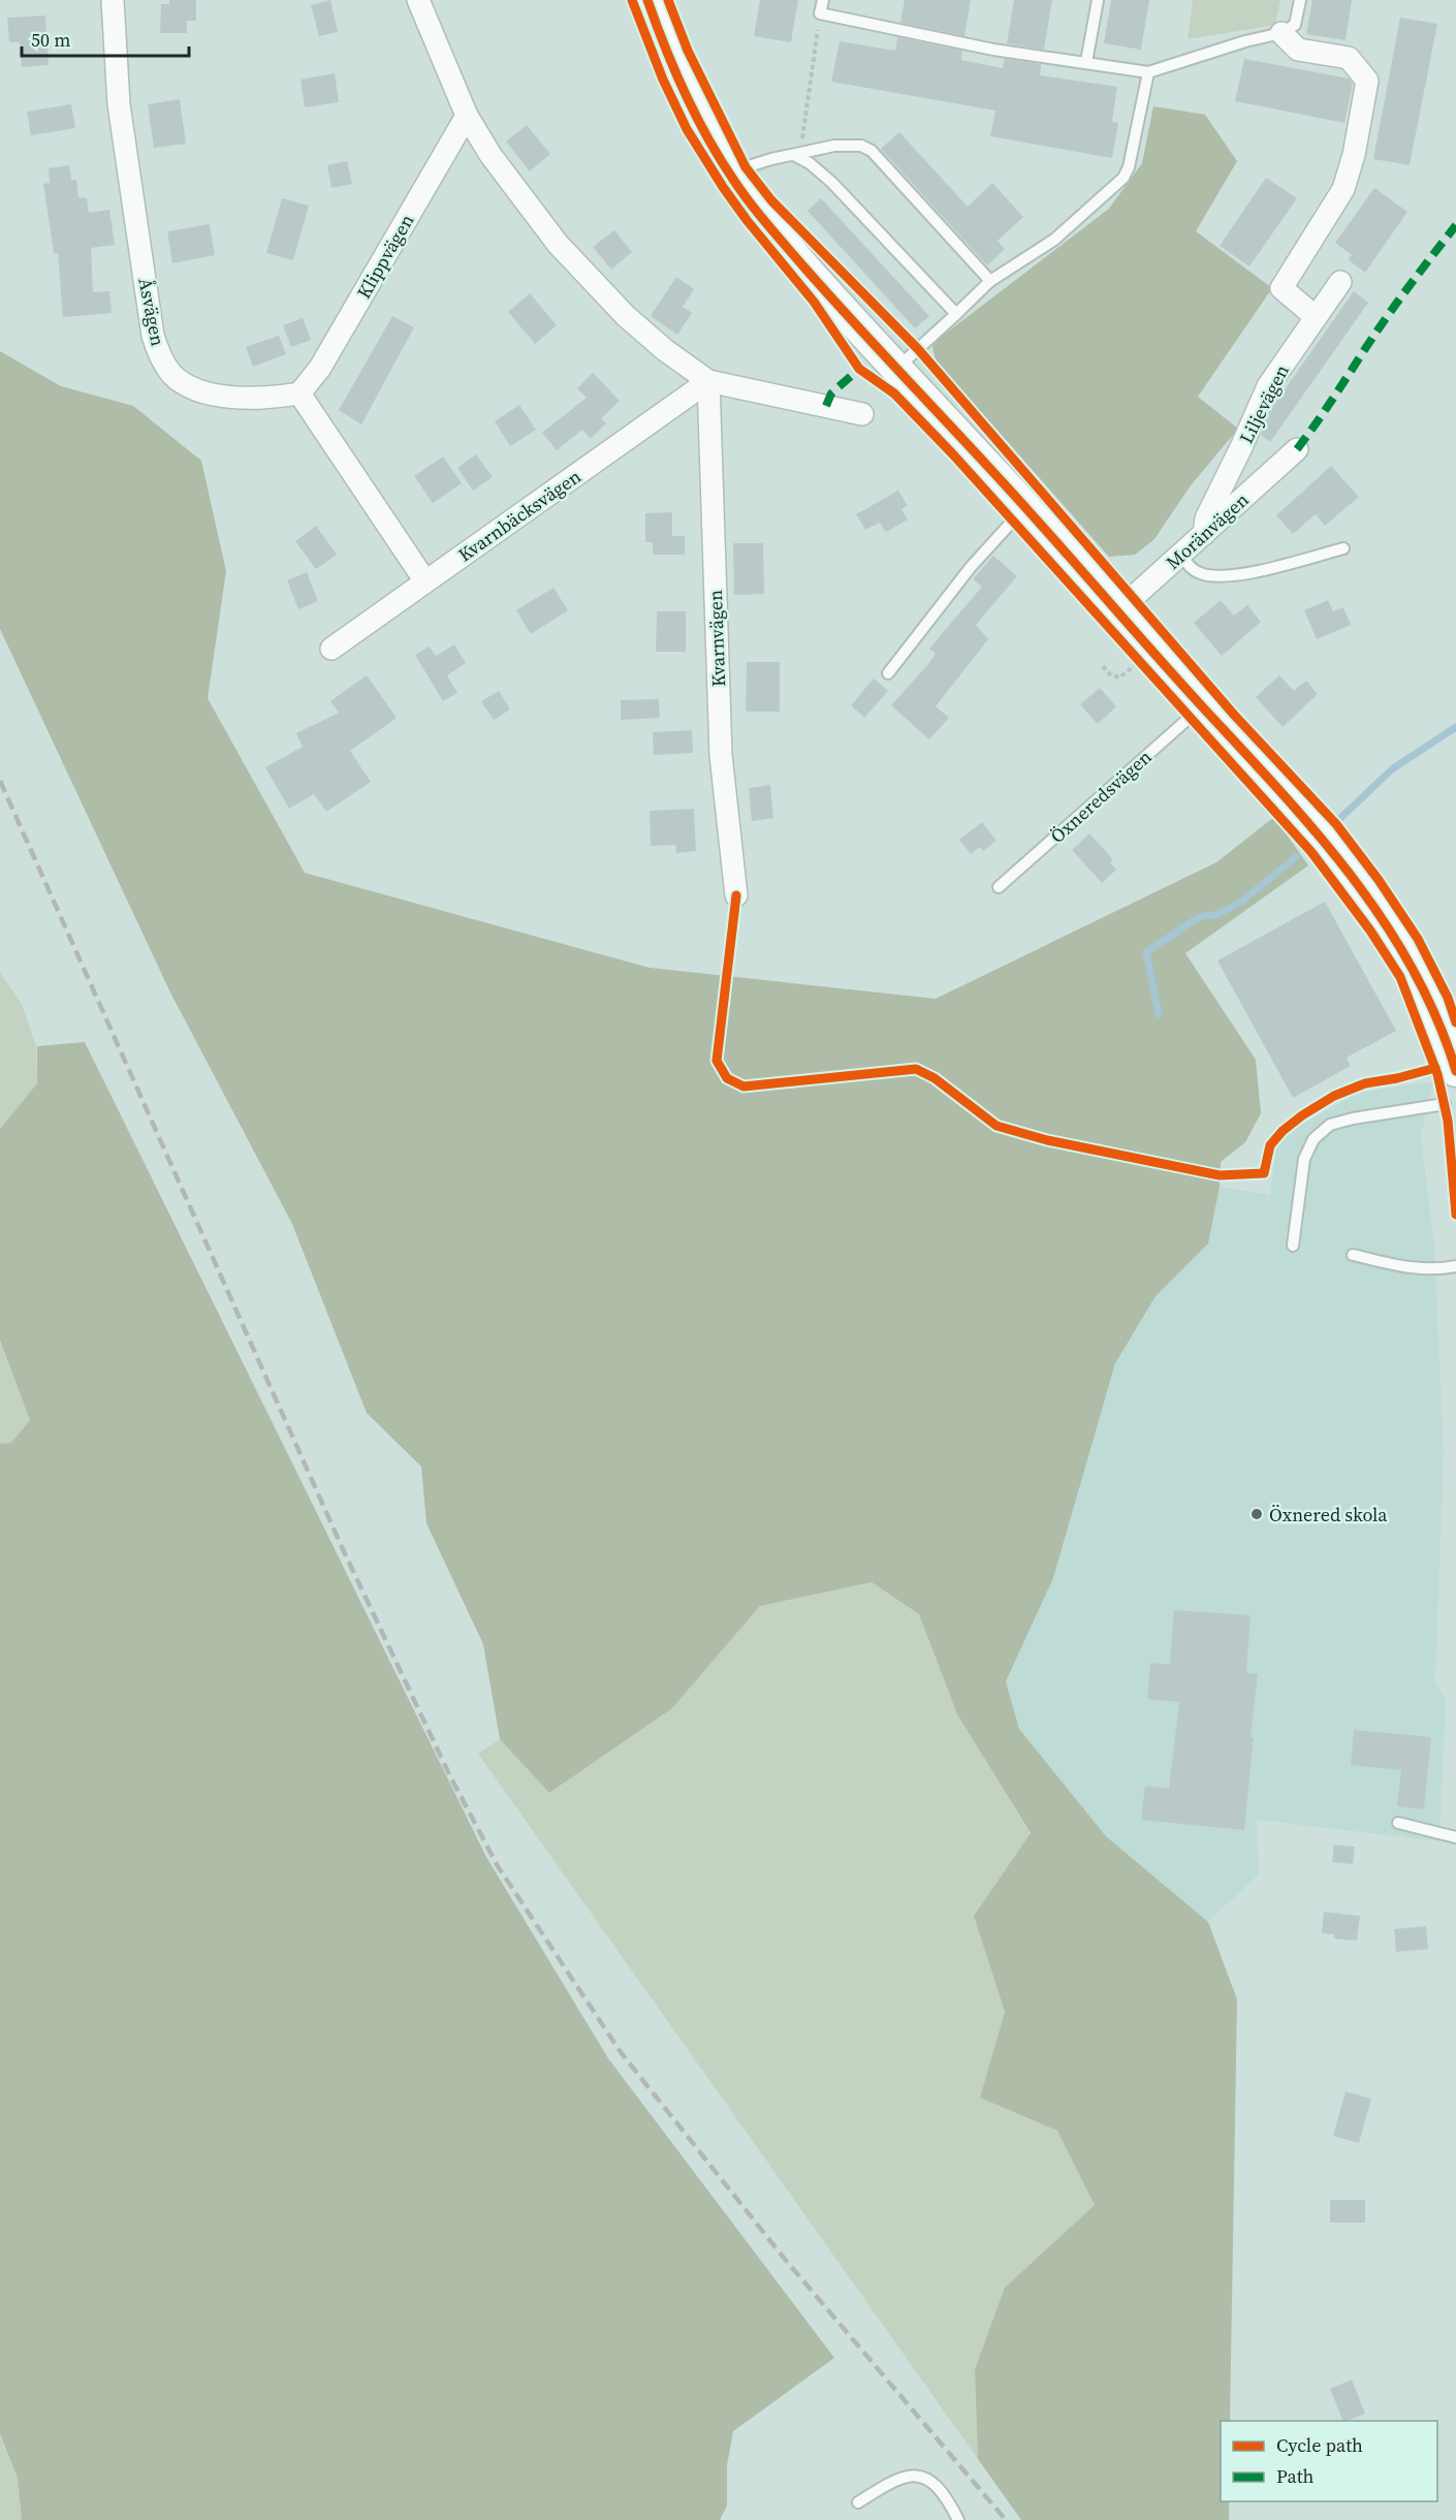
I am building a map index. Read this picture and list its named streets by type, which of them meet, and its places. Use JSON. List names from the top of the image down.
{
  "streets": {
    "street": [
      "Klippvägen",
      "Åsvägen",
      "Liljevägen",
      "Kvarnbäcksvägen",
      "Moränvägen",
      "Kvarnvägen"
    ],
    "lane": ["Öxneredsvägen"]
  },
  "crossings": [
    ["Klippvägen", "Åsvägen"],
    ["Liljevägen", "Moränvägen"],
    ["Kvarnbäcksvägen", "Kvarnvägen"]
  ],
  "places": ["Öxnered skola"],
  "legend": ["Cycle path", "Path"],
  "scale_bar": "50 m"
}
